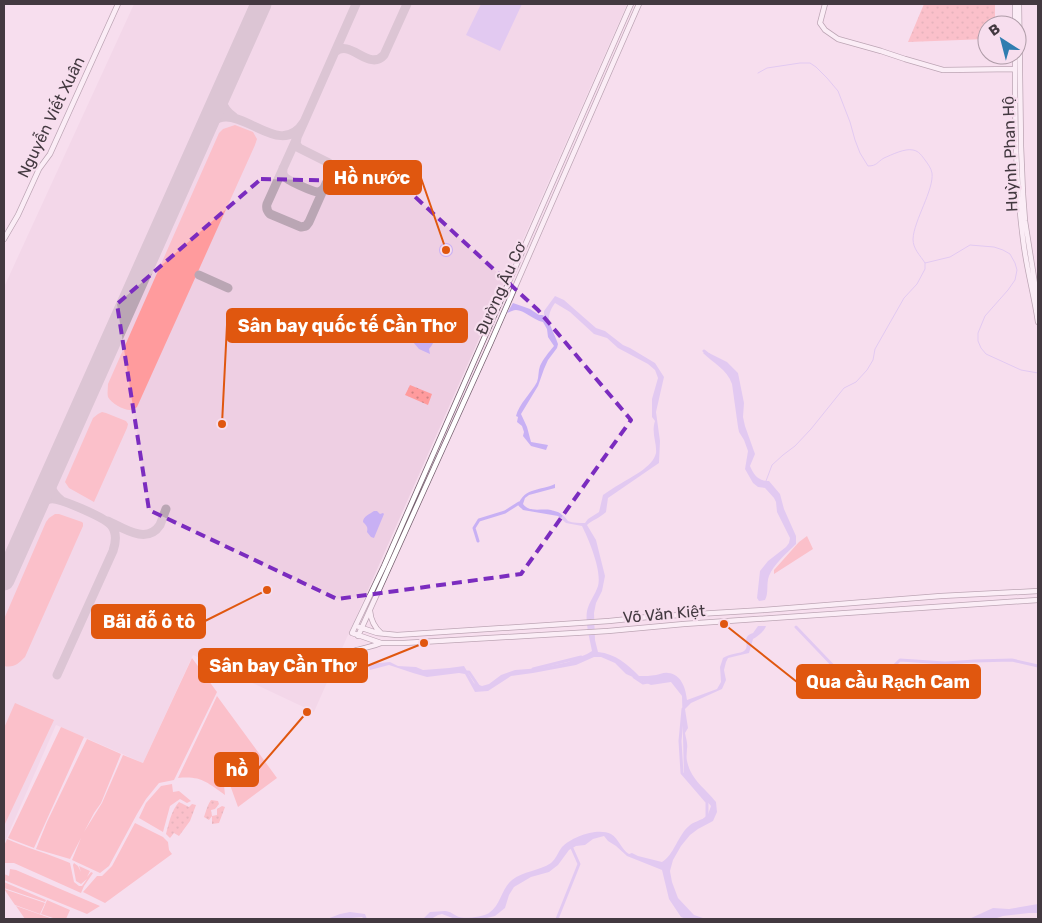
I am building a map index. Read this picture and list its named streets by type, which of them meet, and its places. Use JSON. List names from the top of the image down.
{
  "streets": {
    "street": [
      "Nguyễn Viết Xuân",
      "Huỳnh Phan Hộ",
      "Đường Âu Cơ",
      "Võ Văn Kiệt"
    ]
  },
  "crossings": [
    ["Đường Âu Cơ", "Võ Văn Kiệt"]
  ],
  "places": [
    "Hồ nước",
    "Sân bay quốc tế Cần Thơ",
    "Bãi đỗ ô tô",
    "Qua cầu Rạch Cam",
    "Sân bay Cần Thơ",
    "hồ"
  ],
  "north": "top left"
}
